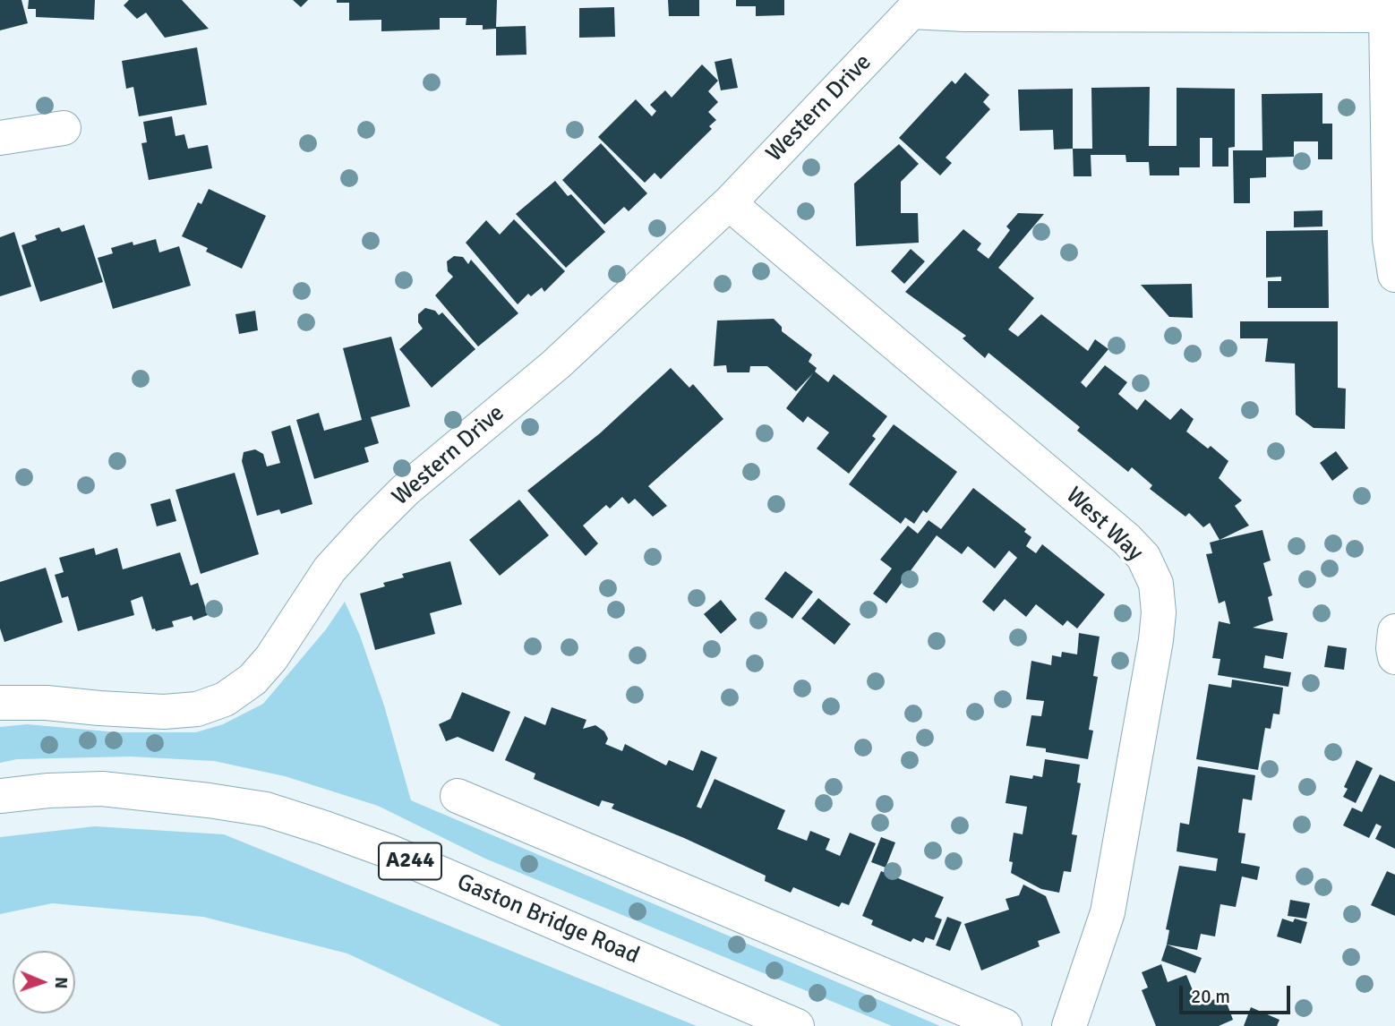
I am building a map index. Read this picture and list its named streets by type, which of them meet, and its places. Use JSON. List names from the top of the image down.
{
  "streets": {
    "street": [
      "Western Drive",
      "West Way",
      "A244",
      "Gaston Bridge Road"
    ]
  },
  "crossings": [
    ["Western Drive", "West Way"]
  ],
  "scale_bar": "20 m",
  "north": "right"
}
